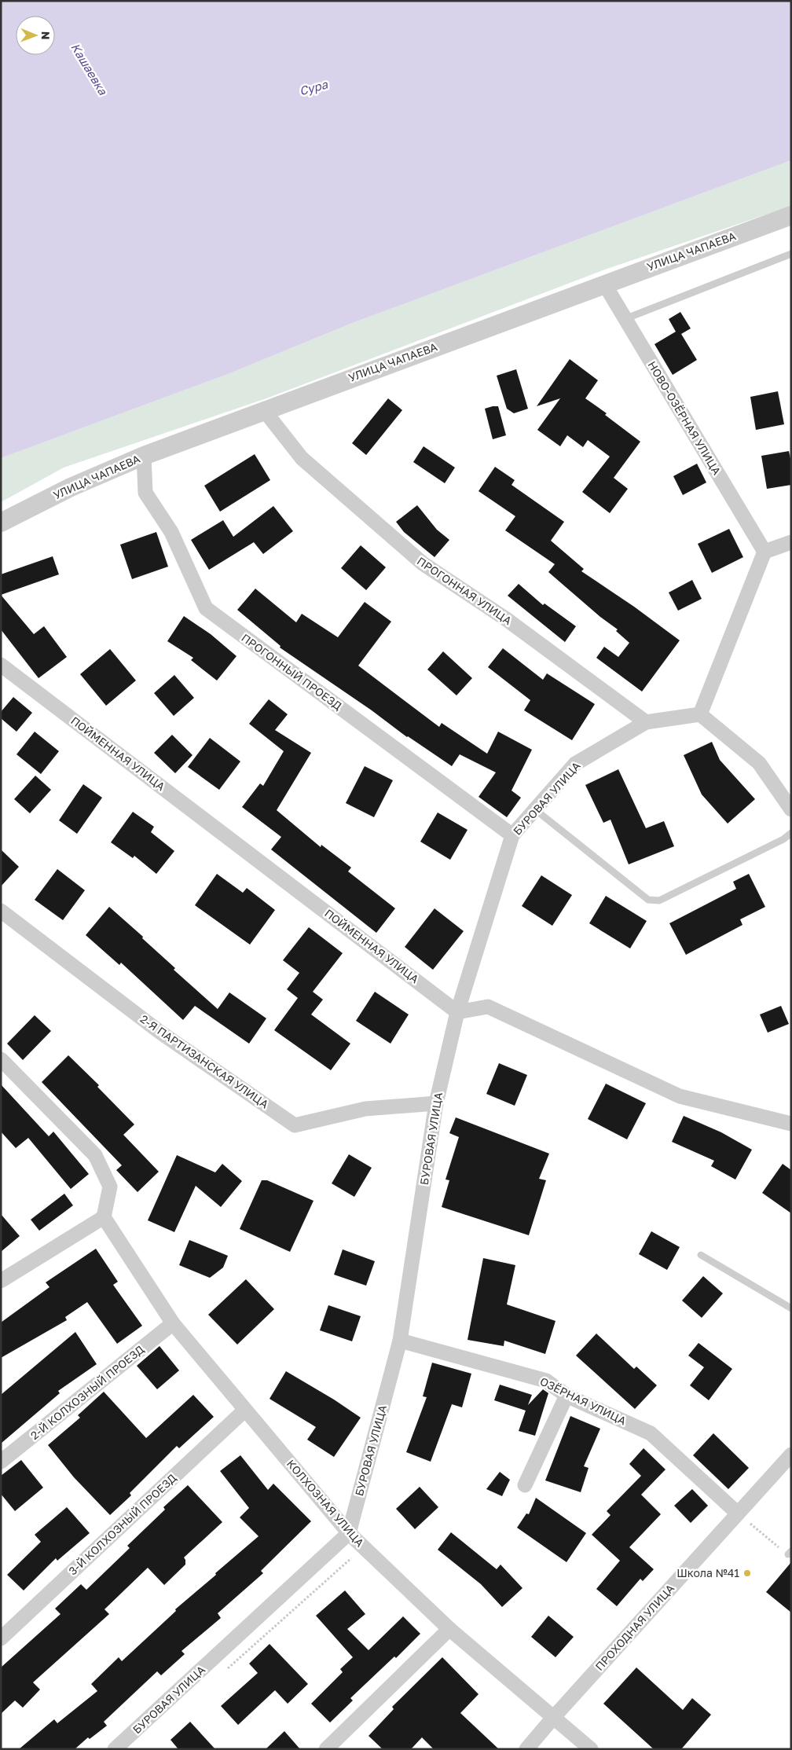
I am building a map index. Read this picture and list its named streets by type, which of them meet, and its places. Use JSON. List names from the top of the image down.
{
  "streets": {
    "street": [
      "УЛИЦА ЧАПАЕВА",
      "НОВО-ОЗЁРНАЯ УЛИЦА",
      "ПРОГОННАЯ УЛИЦА",
      "ПРОГОННЫЙ ПРОЕЗД",
      "ПОЙМЕННАЯ УЛИЦА",
      "БУРОВАЯ УЛИЦА",
      "2-Я ПАРТИЗАНСКАЯ УЛИЦА",
      "2-Й КОЛХОЗНЫЙ ПРОЕЗД",
      "ОЗЁРНАЯ УЛИЦА",
      "КОЛХОЗНАЯ УЛИЦА",
      "3-Й КОЛХОЗНЫЙ ПРОЕЗД",
      "ПРОХОДНАЯ УЛИЦА"
    ]
  },
  "crossings": [
    ["УЛИЦА ЧАПАЕВА", "НОВО-ОЗЁРНАЯ УЛИЦА"],
    ["УЛИЦА ЧАПАЕВА", "ПРОГОННАЯ УЛИЦА"],
    ["УЛИЦА ЧАПАЕВА", "ПРОГОННЫЙ ПРОЕЗД"],
    ["ПРОГОННАЯ УЛИЦА", "БУРОВАЯ УЛИЦА"],
    ["ПРОГОННЫЙ ПРОЕЗД", "БУРОВАЯ УЛИЦА"],
    ["ПОЙМЕННАЯ УЛИЦА", "БУРОВАЯ УЛИЦА"],
    ["БУРОВАЯ УЛИЦА", "2-Я ПАРТИЗАНСКАЯ УЛИЦА"],
    ["БУРОВАЯ УЛИЦА", "ОЗЁРНАЯ УЛИЦА"],
    ["БУРОВАЯ УЛИЦА", "КОЛХОЗНАЯ УЛИЦА"],
    ["2-Й КОЛХОЗНЫЙ ПРОЕЗД", "КОЛХОЗНАЯ УЛИЦА"],
    ["ОЗЁРНАЯ УЛИЦА", "ПРОХОДНАЯ УЛИЦА"],
    ["КОЛХОЗНАЯ УЛИЦА", "3-Й КОЛХОЗНЫЙ ПРОЕЗД"],
    ["КОЛХОЗНАЯ УЛИЦА", "ПРОХОДНАЯ УЛИЦА"]
  ],
  "water": ["Кашаевка", "Сура"],
  "places": ["Школа №41"],
  "north": "right"
}
